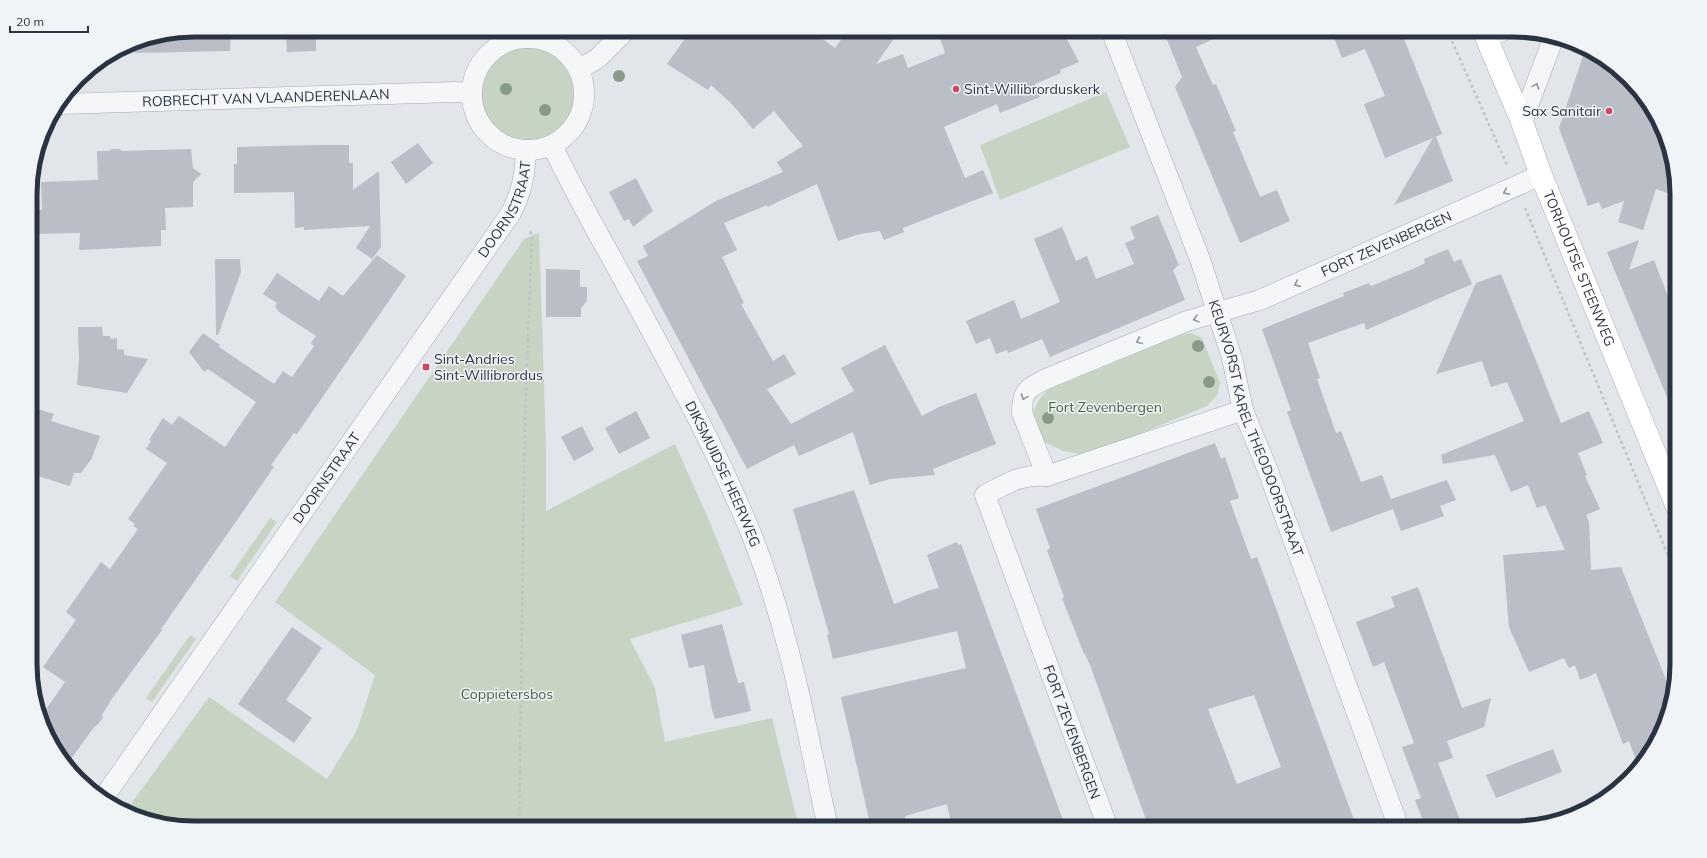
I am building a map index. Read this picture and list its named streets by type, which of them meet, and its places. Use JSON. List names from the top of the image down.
{
  "streets": {
    "main road": ["TORHOUTSE STEENWEG"],
    "street": [
      "ROBRECHT VAN VLAANDERENLAAN",
      "DOORNSTRAAT",
      "FORT ZEVENBERGEN",
      "KEURVORST KAREL THEODOORSTRAAT",
      "DIKSMUIDSE HEERWEG"
    ]
  },
  "crossings": [
    ["FORT ZEVENBERGEN", "TORHOUTSE STEENWEG"],
    ["FORT ZEVENBERGEN", "KEURVORST KAREL THEODOORSTRAAT"]
  ],
  "one_way": ["FORT ZEVENBERGEN"],
  "parks": ["Fort Zevenbergen", "Coppietersbos"],
  "places": {
    "other": ["Sint-Willibrorduskerk", "Sax Sanitair"],
    "transit": ["Sint-Andries Sint-Willibrordus"]
  },
  "scale_bar": "20 m"
}
